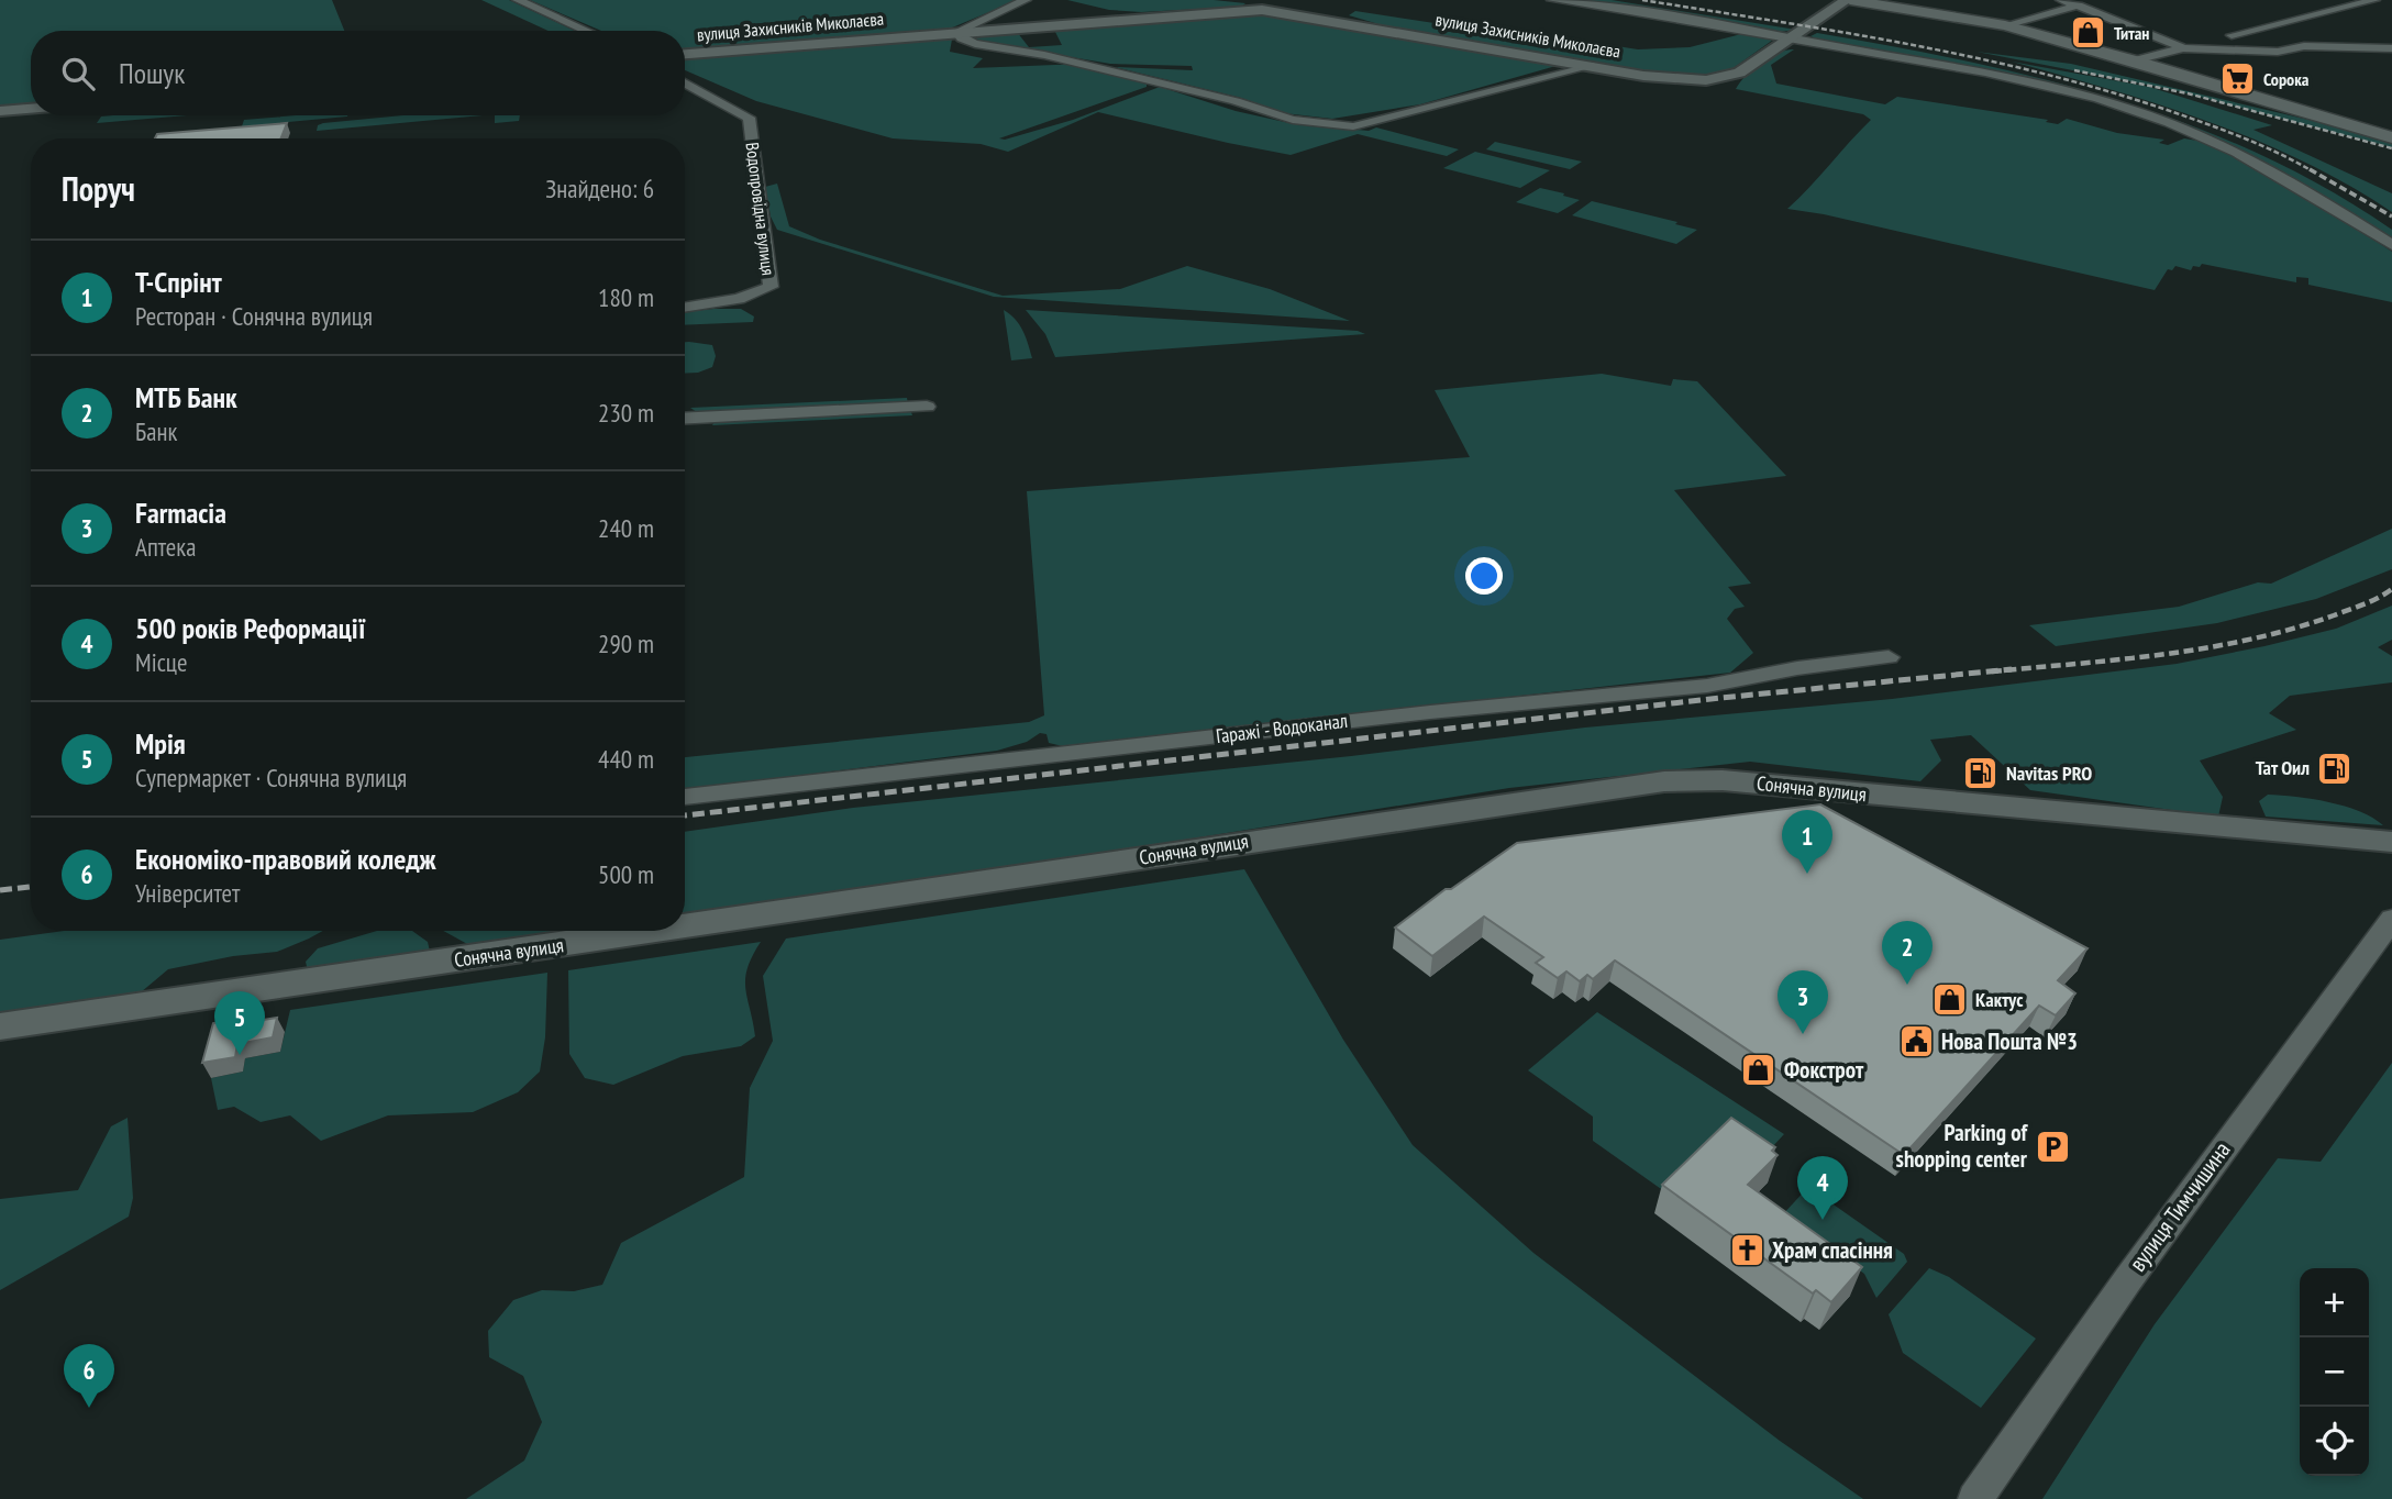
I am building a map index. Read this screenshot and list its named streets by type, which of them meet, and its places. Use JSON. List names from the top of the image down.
{
  "streets": {
    "street": [
      "вулиця Захисників Миколаєва",
      "Водопровідна вулиця",
      "Гаражі - Водоканал",
      "Сонячна вулиця",
      "вулиця Тимчишина"
    ]
  },
  "places": {
    "shop": ["Титан", "Кактус", "Фокстрот"],
    "supermarket": ["Сорока"],
    "fuel station": ["Тат Оил", "Navitas PRO"],
    "public building": ["Нова Пошта №3"],
    "parking": ["Parking of shopping center"],
    "church": ["Храм спасіння"]
  },
  "page": {
    "search": "Пошук",
    "heading": ["Поруч", "Знайдено: 6"],
    "list": [
      {
        "mark": "1",
        "name": "Т-Спрінт",
        "note": "Ресторан · Сонячна вулиця",
        "value": "180 m"
      },
      {
        "mark": "2",
        "name": "МТБ Банк",
        "note": "Банк",
        "value": "230 m"
      },
      {
        "mark": "3",
        "name": "Farmacia",
        "note": "Аптека",
        "value": "240 m"
      },
      {
        "mark": "4",
        "name": "500 років Реформації",
        "note": "Місце",
        "value": "290 m"
      },
      {
        "mark": "5",
        "name": "Мрія",
        "note": "Супермаркет · Сонячна вулиця",
        "value": "440 m"
      },
      {
        "mark": "6",
        "name": "Економіко-правовий коледж",
        "note": "Університет",
        "value": "500 m"
      }
    ],
    "pins": [
      "1",
      "2",
      "3",
      "5",
      "4",
      "6"
    ],
    "map_buttons": ["+", "−"]
  }
}
